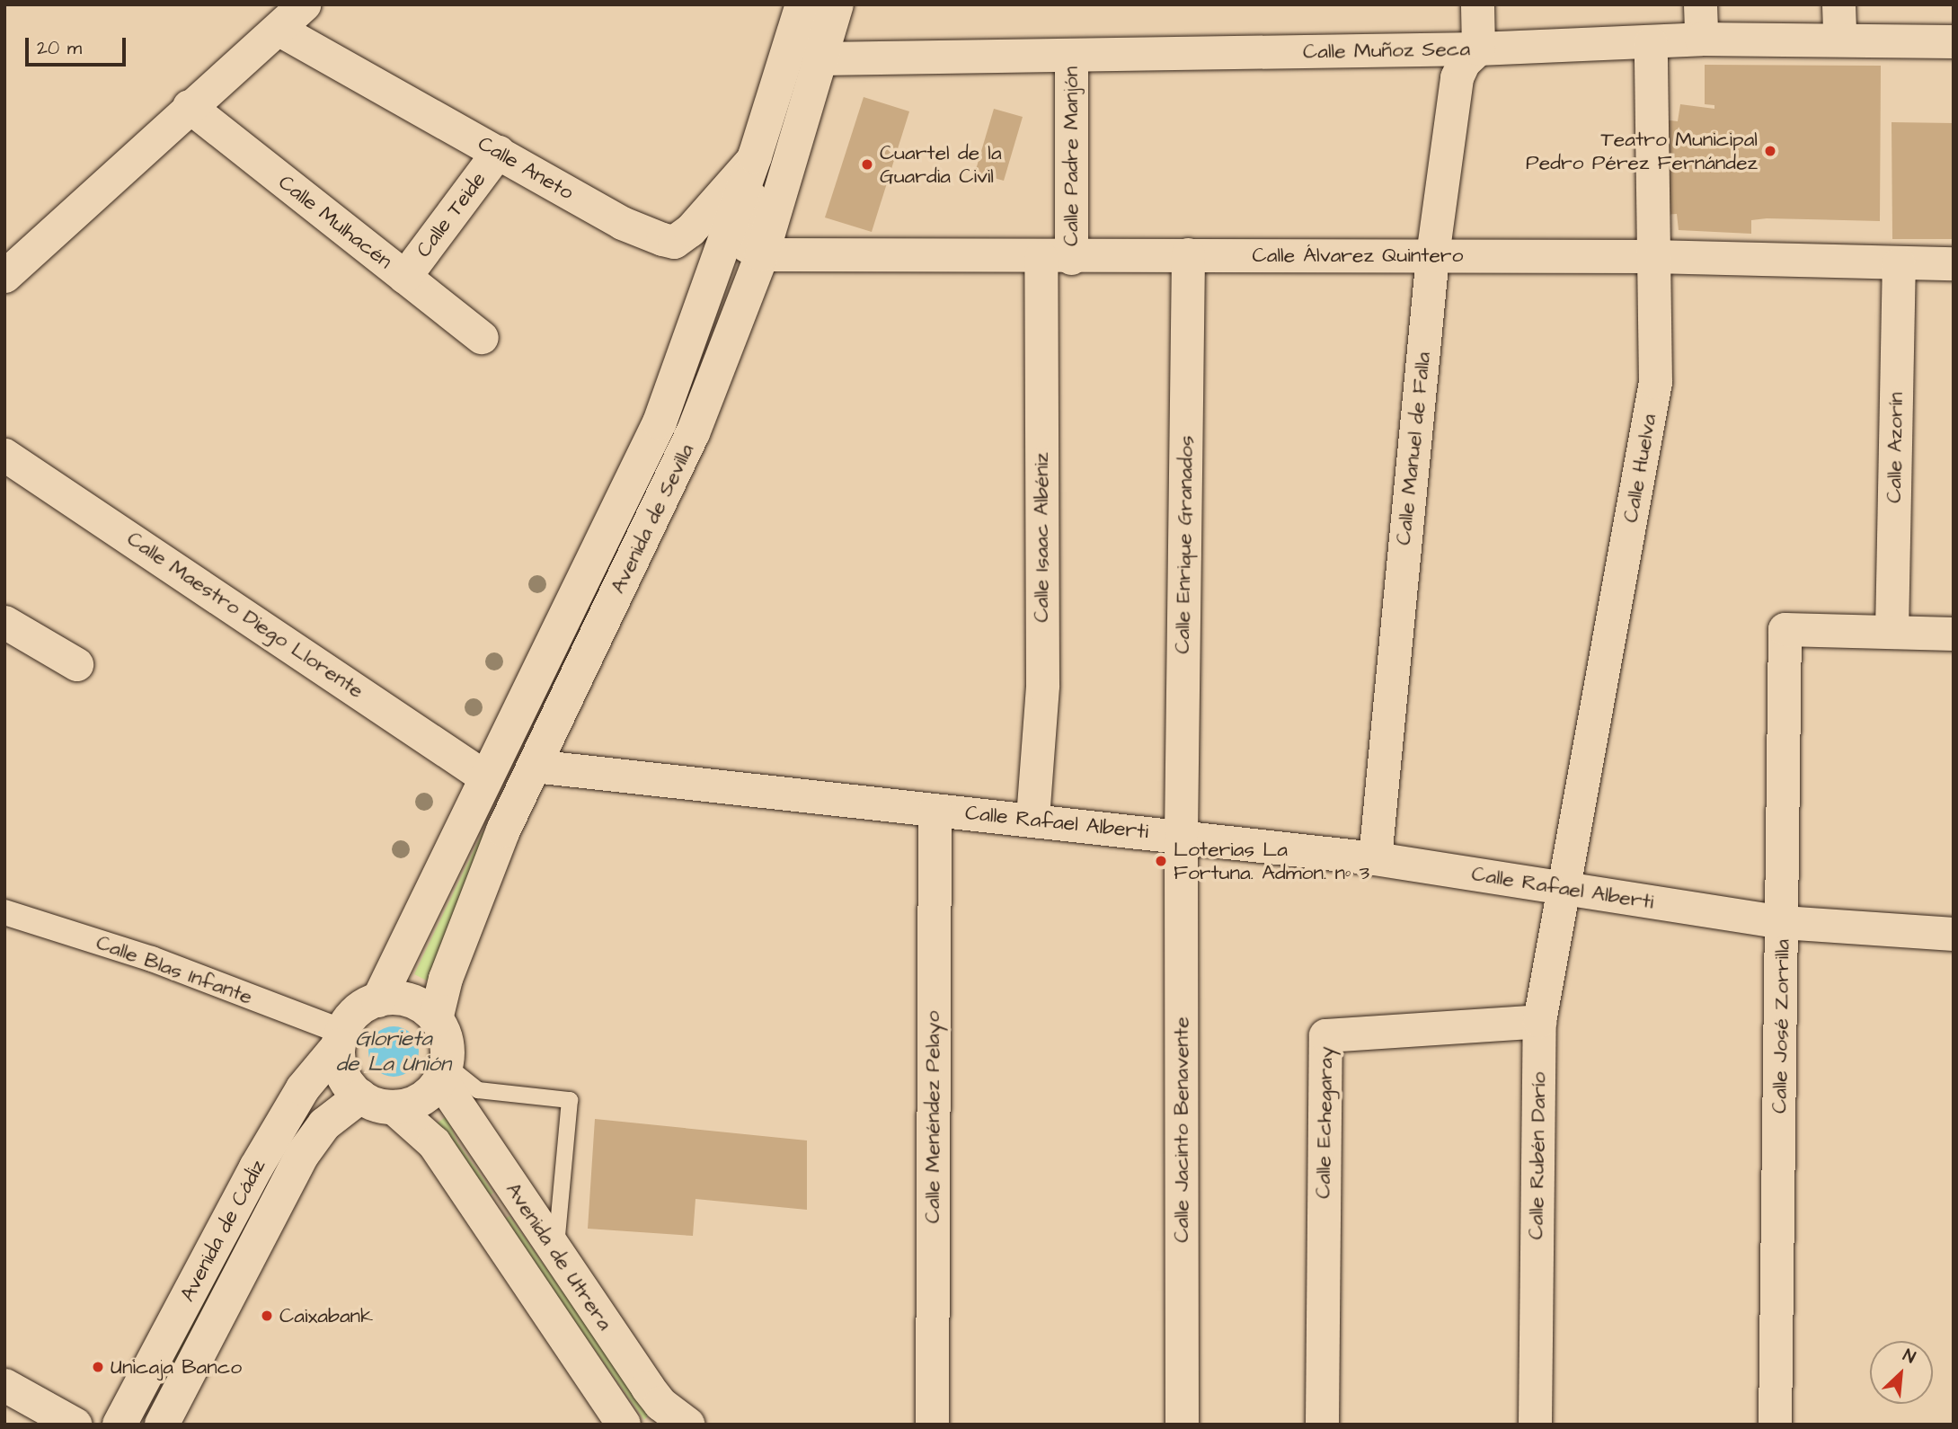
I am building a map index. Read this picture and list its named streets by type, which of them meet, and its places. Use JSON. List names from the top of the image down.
{
  "streets": {
    "main road": ["Avenida de Sevilla", "Avenida de Cádiz", "Avenida de Utrera"],
    "street": [
      "Calle Muñoz Seca",
      "Calle Padre Manjón",
      "Calle Aneto",
      "Calle Teide",
      "Calle Mulhacén",
      "Calle Álvarez Quintero",
      "Calle Azorín",
      "Calle Manuel de Falla",
      "Calle Huelva",
      "Calle Isaac Albéniz",
      "Calle Enrique Granados",
      "Calle Maestro Diego Llorente",
      "Calle Rafael Alberti",
      "Calle Blas Infante",
      "Calle José Zorrilla",
      "Calle Menéndez Pelayo",
      "Calle Echegaray",
      "Calle Jacinto Benavente",
      "Calle Rubén Darío"
    ]
  },
  "crossings": [
    ["Calle Muñoz Seca", "Calle Padre Manjón"],
    ["Calle Muñoz Seca", "Calle Manuel de Falla"],
    ["Calle Muñoz Seca", "Calle Huelva"],
    ["Calle Muñoz Seca", "Avenida de Sevilla"],
    ["Calle Padre Manjón", "Calle Álvarez Quintero"],
    ["Calle Padre Manjón", "Calle Isaac Albéniz"],
    ["Calle Aneto", "Calle Teide"],
    ["Calle Aneto", "Avenida de Sevilla"],
    ["Calle Teide", "Calle Mulhacén"],
    ["Calle Álvarez Quintero", "Calle Azorín"],
    ["Calle Álvarez Quintero", "Calle Manuel de Falla"],
    ["Calle Álvarez Quintero", "Calle Huelva"],
    ["Calle Álvarez Quintero", "Avenida de Sevilla"],
    ["Calle Álvarez Quintero", "Calle Isaac Albéniz"],
    ["Calle Álvarez Quintero", "Calle Enrique Granados"],
    ["Calle Azorín", "Calle José Zorrilla"],
    ["Calle Manuel de Falla", "Calle Rafael Alberti"],
    ["Calle Huelva", "Calle Rafael Alberti"],
    ["Calle Huelva", "Calle Rubén Darío"],
    ["Avenida de Sevilla", "Calle Maestro Diego Llorente"],
    ["Avenida de Sevilla", "Calle Rafael Alberti"],
    ["Avenida de Sevilla", "Calle Blas Infante"],
    ["Avenida de Sevilla", "Avenida de Cádiz"],
    ["Avenida de Sevilla", "Avenida de Utrera"],
    ["Calle Isaac Albéniz", "Calle Rafael Alberti"],
    ["Calle Enrique Granados", "Calle Rafael Alberti"],
    ["Calle Enrique Granados", "Calle Jacinto Benavente"],
    ["Calle Rafael Alberti", "Calle José Zorrilla"],
    ["Calle Rafael Alberti", "Calle Menéndez Pelayo"],
    ["Calle Rafael Alberti", "Calle Jacinto Benavente"],
    ["Calle Rafael Alberti", "Calle Rubén Darío"],
    ["Calle Blas Infante", "Avenida de Cádiz"],
    ["Calle Blas Infante", "Avenida de Utrera"],
    ["Calle Echegaray", "Calle Rubén Darío"],
    ["Avenida de Cádiz", "Avenida de Utrera"]
  ],
  "water": ["Glorieta de La Unión"],
  "places": [
    "Teatro Municipal Pedro Pérez Fernández",
    "Cuartel de la Guardia Civil",
    "Loterias La Fortuna. Admon. nº 3",
    "Caixabank",
    "Unicaja Banco"
  ],
  "scale_bar": "20 m",
  "north": "top right"
}
